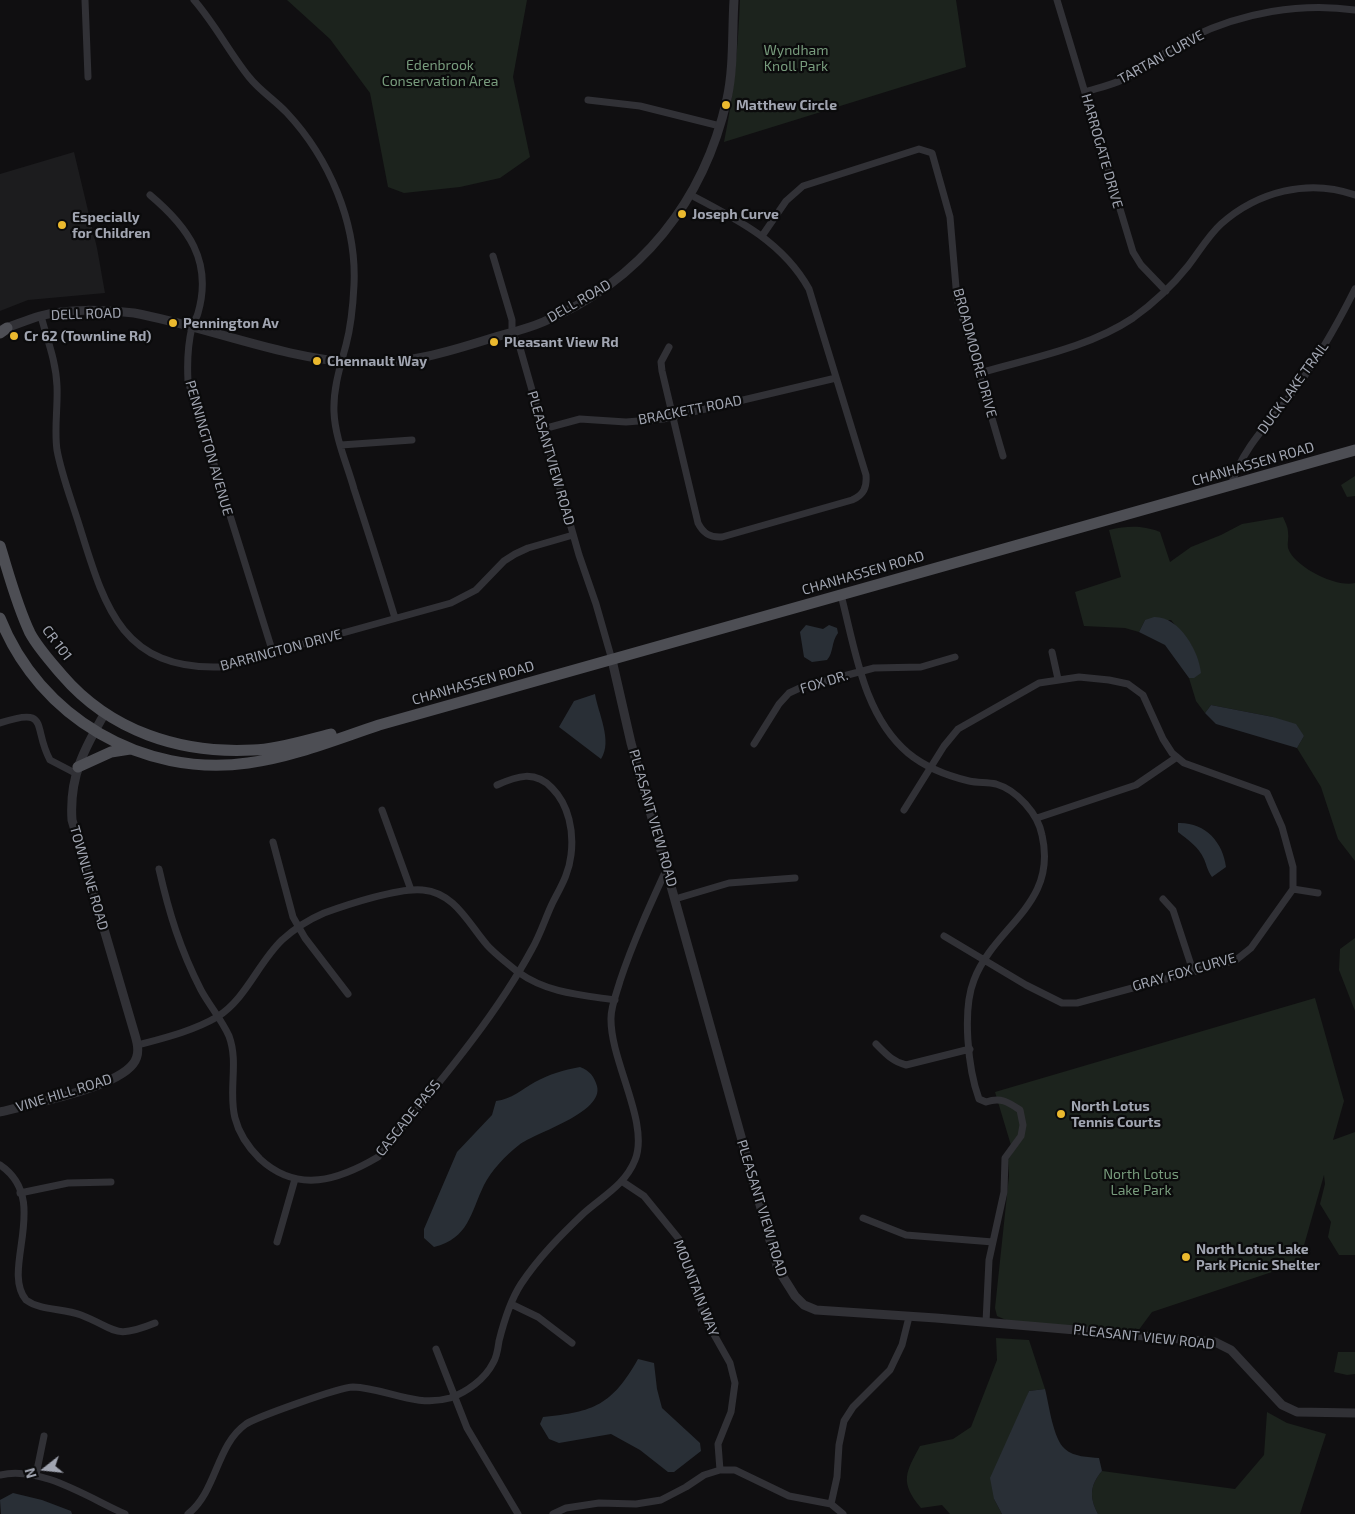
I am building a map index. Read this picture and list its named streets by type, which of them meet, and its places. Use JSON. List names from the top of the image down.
{
  "streets": {
    "main road": ["CHANHASSEN ROAD", "CR 101"],
    "street": [
      "TARTAN CURVE",
      "HARROGATE DRIVE",
      "DELL ROAD",
      "BROADMOORE DRIVE",
      "DUCK LAKE TRAIL",
      "BRACKETT ROAD",
      "PENNINGTON AVENUE",
      "PLEASANTVIEW ROAD",
      "BARRINGTON DRIVE",
      "FOX DR.",
      "PLEASANT VIEW ROAD",
      "TOWNLINE ROAD",
      "GRAY FOX CURVE",
      "VINE HILL ROAD",
      "CASCADE PASS",
      "MOUNTAIN WAY"
    ]
  },
  "crossings": [
    ["TARTAN CURVE", "HARROGATE DRIVE"],
    ["DELL ROAD", "PENNINGTON AVENUE"],
    ["DELL ROAD", "PLEASANTVIEW ROAD"],
    ["DELL ROAD", "BARRINGTON DRIVE"],
    ["DUCK LAKE TRAIL", "CHANHASSEN ROAD"],
    ["BRACKETT ROAD", "PLEASANTVIEW ROAD"],
    ["PENNINGTON AVENUE", "BARRINGTON DRIVE"],
    ["PLEASANTVIEW ROAD", "CHANHASSEN ROAD"],
    ["PLEASANTVIEW ROAD", "BARRINGTON DRIVE"],
    ["PLEASANTVIEW ROAD", "PLEASANT VIEW ROAD"],
    ["CHANHASSEN ROAD", "CR 101"],
    ["CHANHASSEN ROAD", "PLEASANT VIEW ROAD"],
    ["CR 101", "TOWNLINE ROAD"],
    ["TOWNLINE ROAD", "VINE HILL ROAD"]
  ],
  "parks": ["Wyndham Knoll Park", "Edenbrook Conservation Area", "North Lotus Lake Park"],
  "places": [
    "Matthew Circle",
    "Joseph Curve",
    "Especially for Children",
    "Pennington Av",
    "Cr 62 (Townline Rd)",
    "Pleasant View Rd",
    "Chennault Way",
    "North Lotus Tennis Courts",
    "North Lotus Lake Park Picnic Shelter"
  ],
  "north": "left"
}
